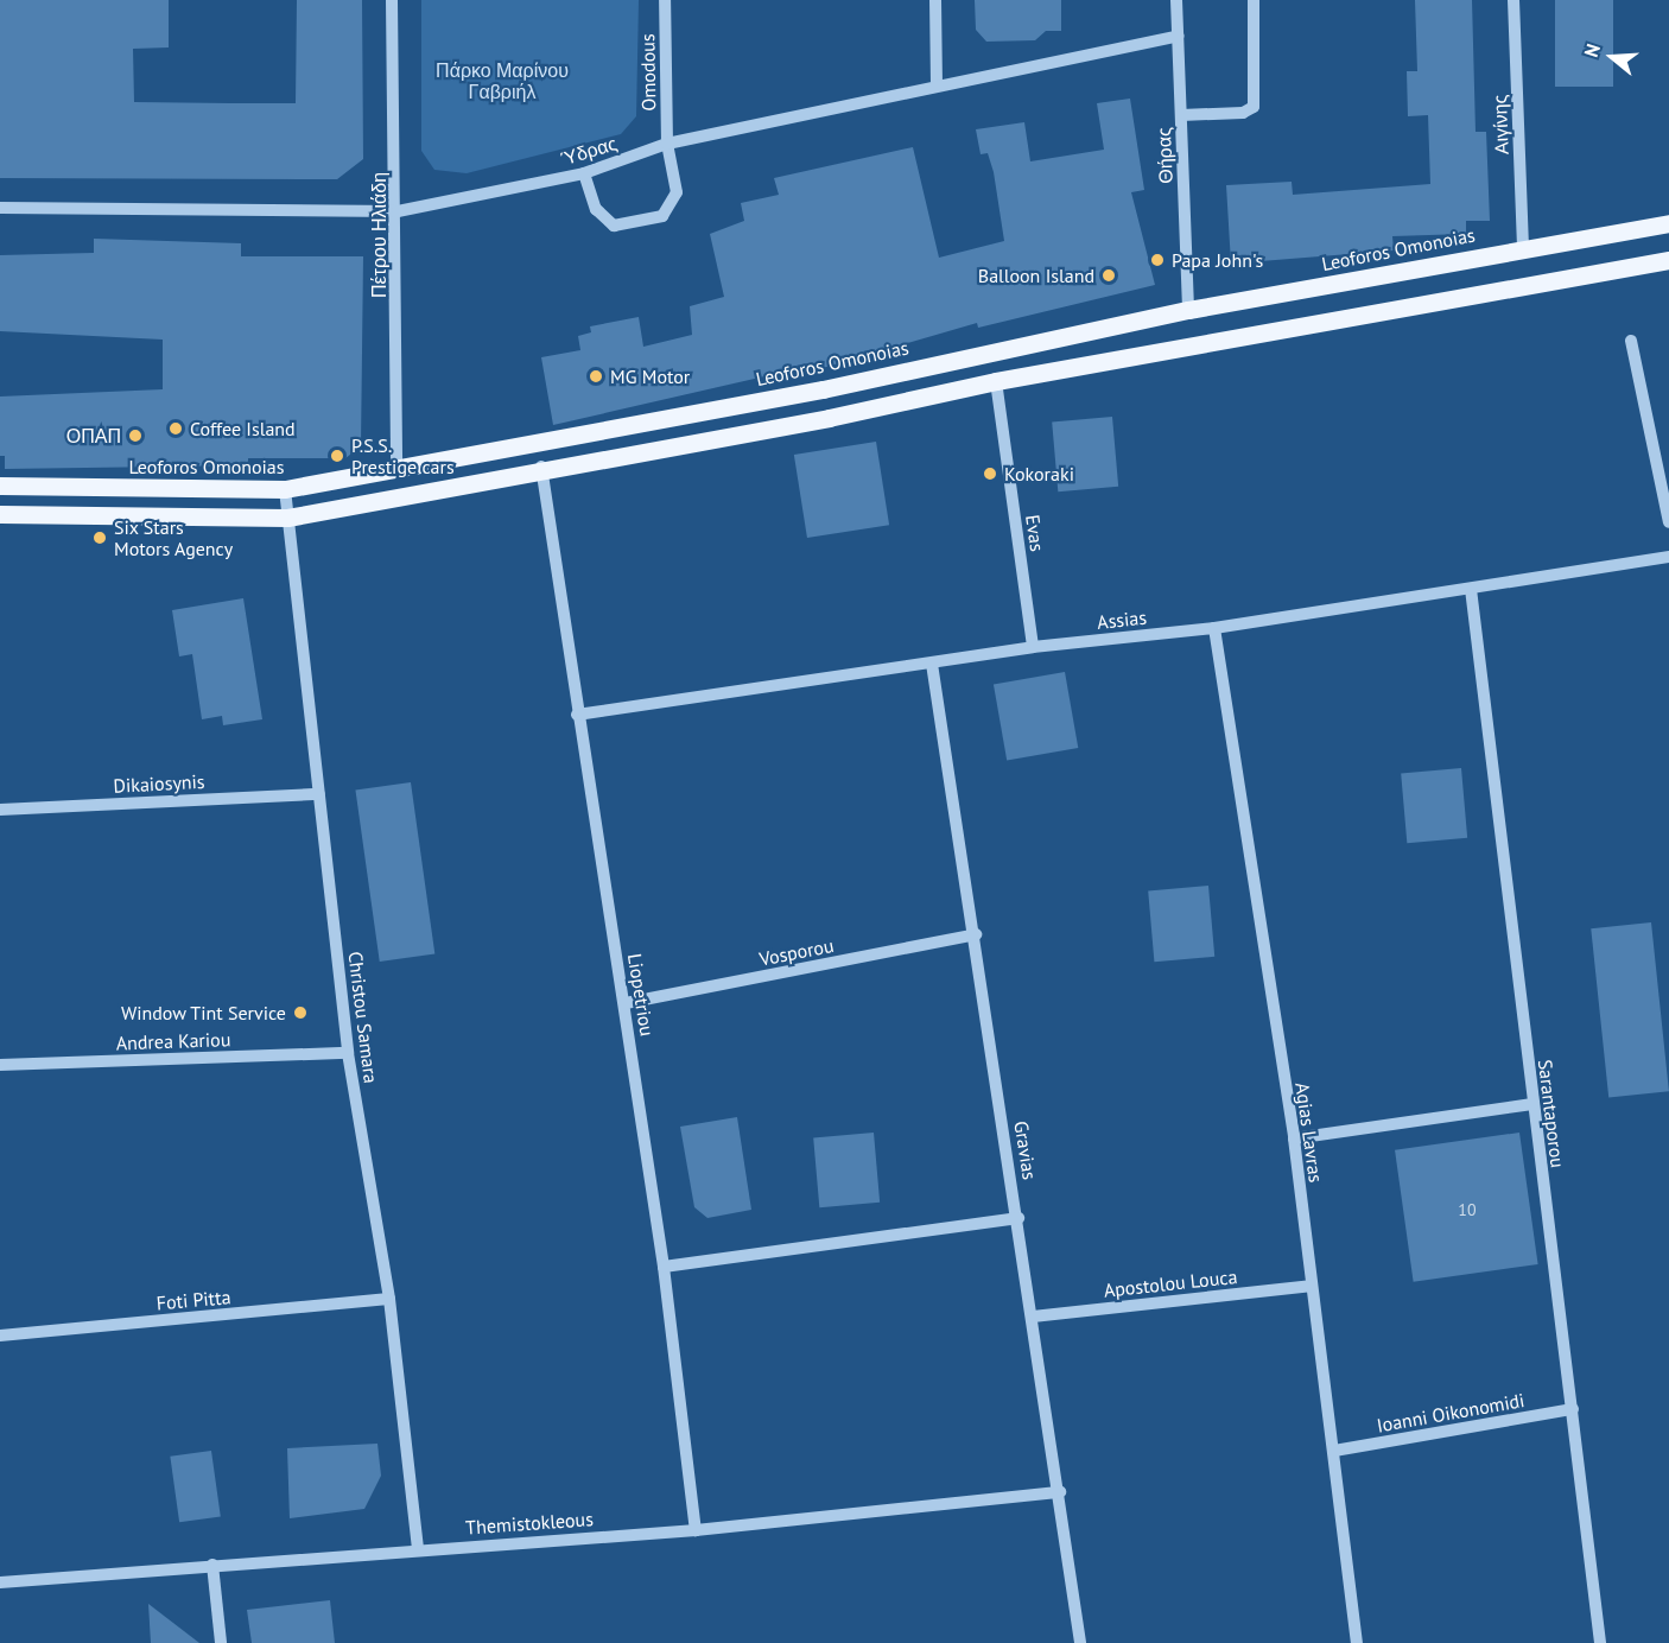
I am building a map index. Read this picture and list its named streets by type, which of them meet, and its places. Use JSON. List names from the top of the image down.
{
  "streets": {
    "main road": ["Leoforos Omonoias"],
    "street": [
      "Omodous",
      "Αιγίνης",
      "Ύδρας",
      "Θήρας",
      "Πέτρου Ηλιάδη",
      "Evas",
      "Assias",
      "Dikaiosynis",
      "Vosporou",
      "Liopetriou",
      "Christou Samara",
      "Andrea Kariou",
      "Sarantaporou",
      "Agias Lavras",
      "Gravias",
      "Apostolou Louca",
      "Foti Pitta",
      "Ioanni Oikonomidi",
      "Themistokleous"
    ]
  },
  "crossings": [
    ["Omodous", "Ύδρας"],
    ["Αιγίνης", "Leoforos Omonoias"],
    ["Ύδρας", "Θήρας"],
    ["Ύδρας", "Πέτρου Ηλιάδη"],
    ["Θήρας", "Leoforos Omonoias"],
    ["Πέτρου Ηλιάδη", "Leoforos Omonoias"],
    ["Leoforos Omonoias", "Christou Samara"],
    ["Evas", "Assias"],
    ["Assias", "Liopetriou"],
    ["Assias", "Sarantaporou"],
    ["Assias", "Agias Lavras"],
    ["Assias", "Gravias"],
    ["Dikaiosynis", "Christou Samara"],
    ["Vosporou", "Liopetriou"],
    ["Vosporou", "Gravias"],
    ["Liopetriou", "Themistokleous"],
    ["Christou Samara", "Andrea Kariou"],
    ["Christou Samara", "Foti Pitta"],
    ["Christou Samara", "Themistokleous"],
    ["Sarantaporou", "Ioanni Oikonomidi"],
    ["Agias Lavras", "Apostolou Louca"],
    ["Agias Lavras", "Ioanni Oikonomidi"],
    ["Gravias", "Apostolou Louca"],
    ["Gravias", "Themistokleous"]
  ],
  "parks": ["Πάρκο Μαρίνου Γαβριήλ"],
  "places": [
    "Papa John's",
    "Balloon Island",
    "MG Motor",
    "Coffee Island",
    "ΟΠΑΠ",
    "P.S.S. Prestige cars",
    "Kokoraki",
    "Six Stars Motors Agency",
    "Window Tint Service"
  ],
  "house_numbers": ["10"],
  "north": "left"
}
